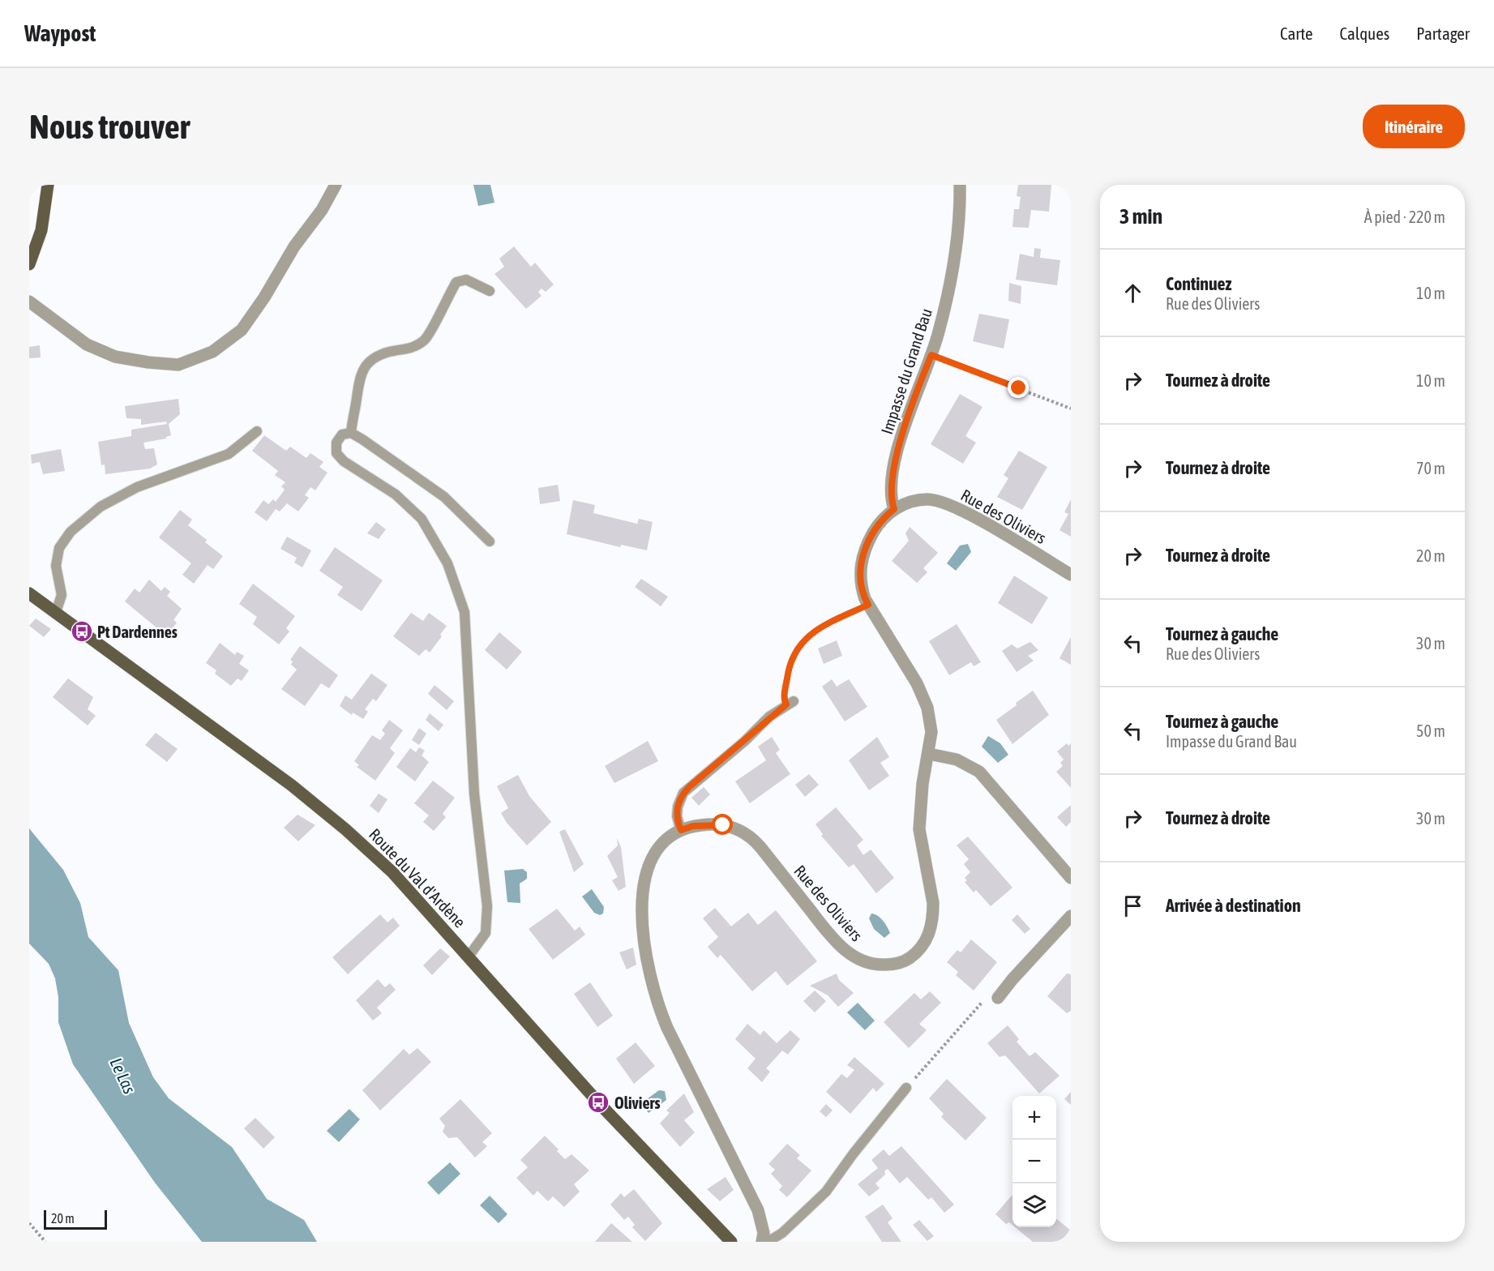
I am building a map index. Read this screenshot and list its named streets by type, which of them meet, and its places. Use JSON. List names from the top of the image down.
{
  "streets": {
    "main road": ["Route du Val d'Ardène"],
    "street": ["Impasse du Grand Bau", "Rue des Oliviers"]
  },
  "crossings": [
    ["Impasse du Grand Bau", "Rue des Oliviers"]
  ],
  "water": ["Le Las"],
  "places": {
    "bus stop": ["Pt Dardennes", "Oliviers"]
  },
  "scale_bar": "20 m",
  "page": {
    "header": "Waypost",
    "nav": ["Carte", "Calques", "Partager"],
    "buttons": "Itinéraire",
    "title": "Nous trouver",
    "heading": ["3 min", "À pied · 220 m"],
    "list": [
      ["Continuez", "Rue des Oliviers", "10 m"],
      ["Tournez à droite", "10 m"],
      ["Tournez à droite", "70 m"],
      ["Tournez à droite", "20 m"],
      ["Tournez à gauche", "Rue des Oliviers", "30 m"],
      ["Tournez à gauche", "Impasse du Grand Bau", "50 m"],
      ["Tournez à droite", "30 m"],
      "Arrivée à destination"
    ],
    "map_buttons": ["+", "−"],
    "scale": "20 m"
  }
}
